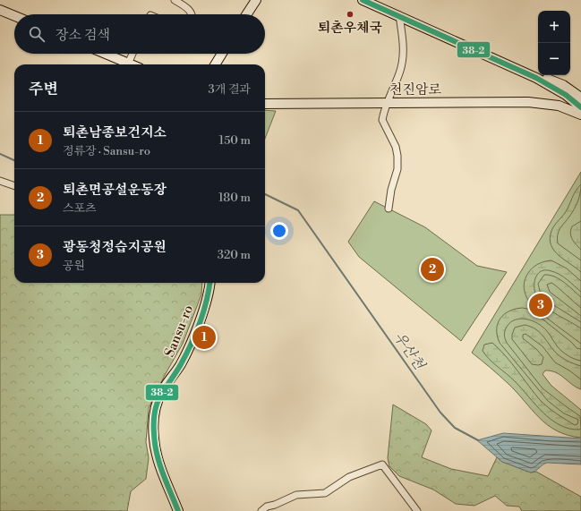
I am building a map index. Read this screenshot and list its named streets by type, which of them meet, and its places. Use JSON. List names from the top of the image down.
{
  "streets": {
    "main road": ["천진암로", "Sansu-ro"]
  },
  "water": ["우산천"],
  "places": ["퇴촌우체국"],
  "lines": ["transit line 38-2"],
  "page": {
    "map_buttons": ["+", "−"],
    "search": "장소 검색",
    "heading": ["주변", "3개 결과"],
    "list": [
      {
        "mark": "1",
        "name": "퇴촌남종보건지소",
        "note": "정류장 · Sansu-ro",
        "value": "150 m"
      },
      {
        "mark": "2",
        "name": "퇴촌면공설운동장",
        "note": "스포츠",
        "value": "180 m"
      },
      {
        "mark": "3",
        "name": "광동청정습지공원",
        "note": "공원",
        "value": "320 m"
      }
    ],
    "pins": ["2", "3", "1"]
  }
}
